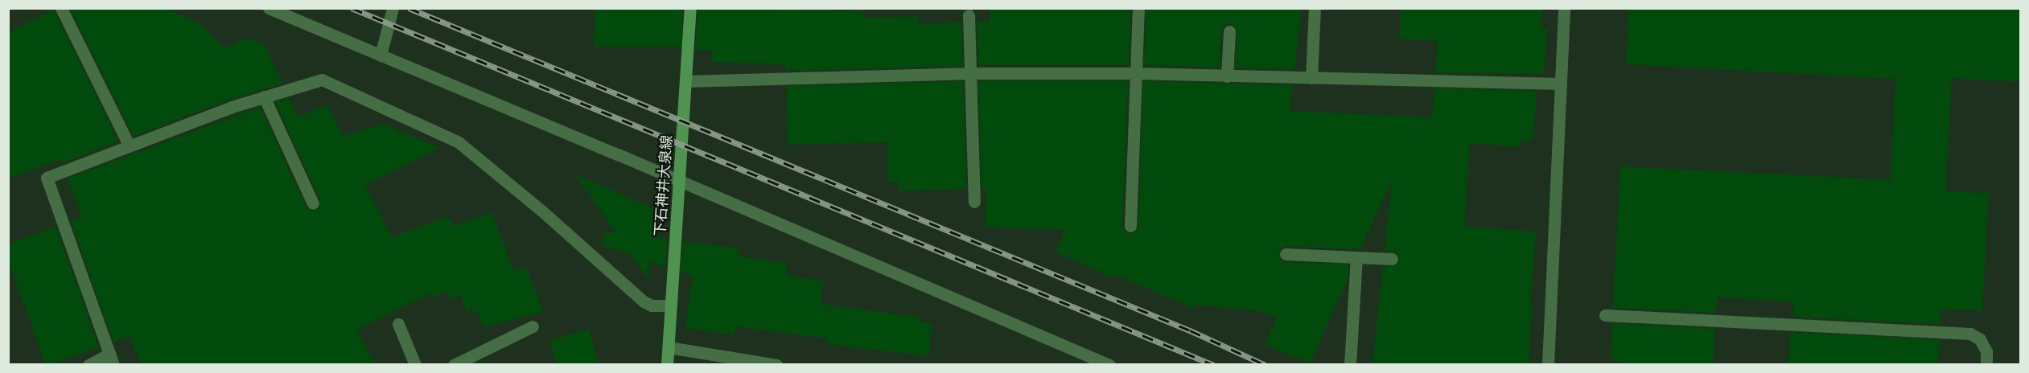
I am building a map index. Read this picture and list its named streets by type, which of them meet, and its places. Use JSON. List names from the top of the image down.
{
  "streets": {
    "main road": ["下石神井大泉線"]
  }
}
